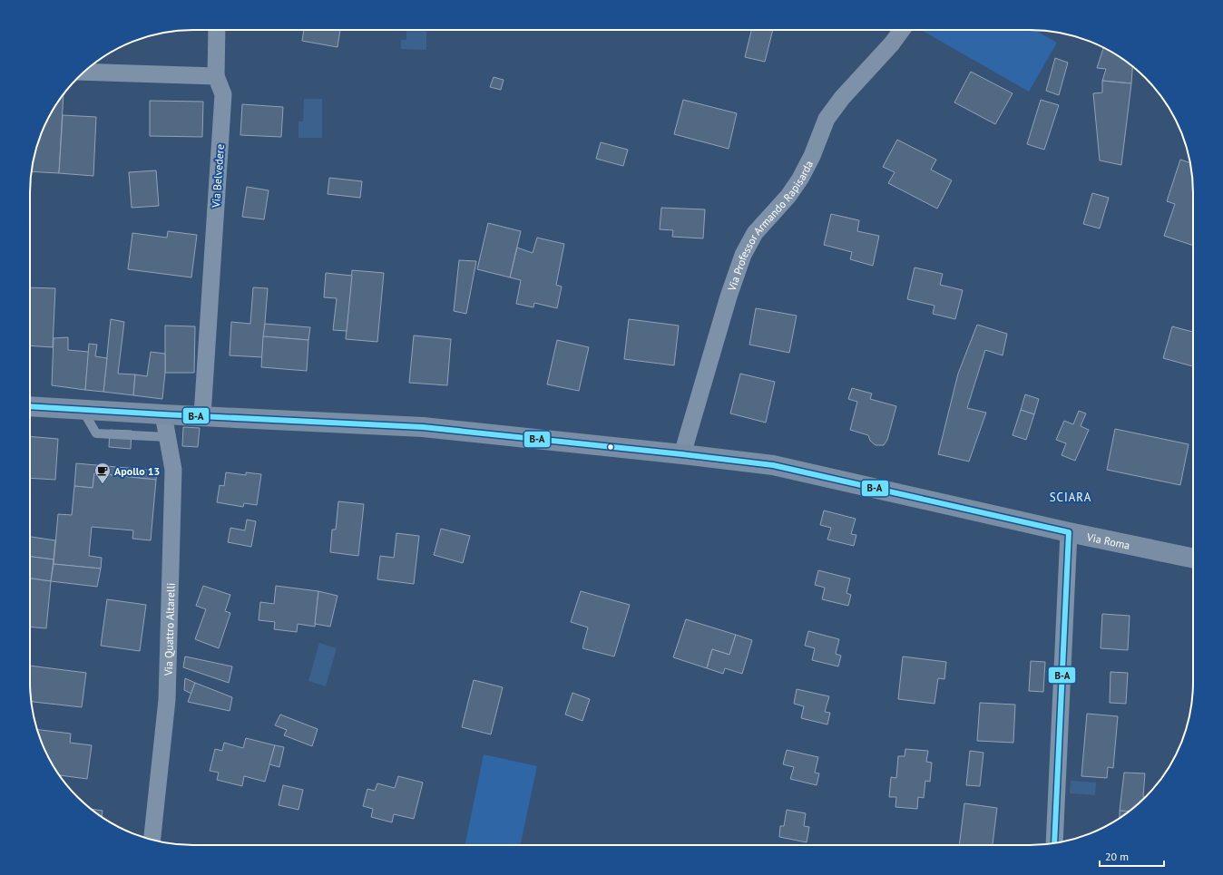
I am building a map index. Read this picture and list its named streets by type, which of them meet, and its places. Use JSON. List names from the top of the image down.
{
  "streets": {
    "main road": ["Via Roma"],
    "street": ["Via Belvedere", "Via Professor Armando Rapisarda", "Via Quattro Altarelli"]
  },
  "crossings": [
    ["Via Belvedere", "Via Roma"],
    ["Via Professor Armando Rapisarda", "Via Roma"],
    ["Via Roma", "Via Quattro Altarelli"]
  ],
  "districts": ["SCIARA"],
  "places": {
    "cafe": ["Apollo 13"]
  },
  "lines": ["transit line B-A"],
  "scale_bar": "20 m"
}
